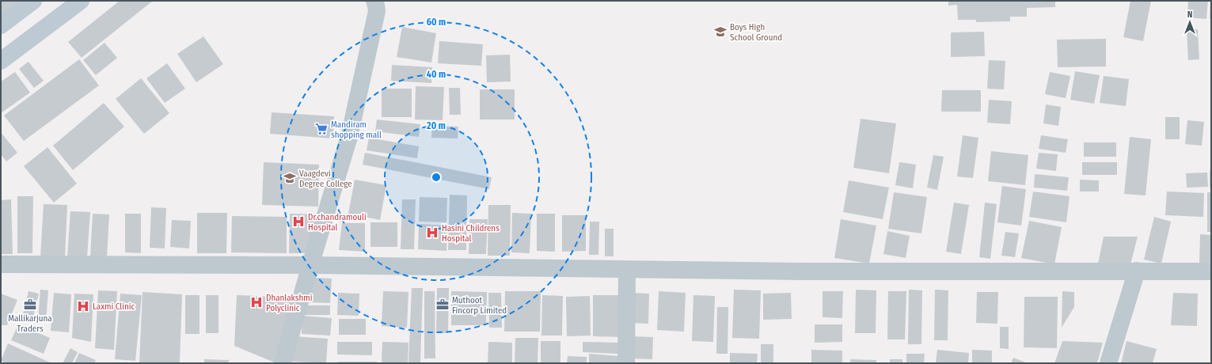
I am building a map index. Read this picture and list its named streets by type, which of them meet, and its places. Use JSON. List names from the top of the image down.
{
  "places": {
    "school or university": ["Boys High School Ground", "Vaagdevi Degree College"],
    "supermarket": ["Mandiram shopping mall"],
    "hospital": [
      "Dr.chandramouli Hospital",
      "Hasini Childrens Hospital",
      "Dhanlakshmi Polyclinic",
      "Laxmi Clinic"
    ],
    "office": ["Mallikarjuna Traders", "Muthoot Fincorp Limited"]
  },
  "north": "top",
  "rings": ["60 m", "40 m", "20 m"]
}
